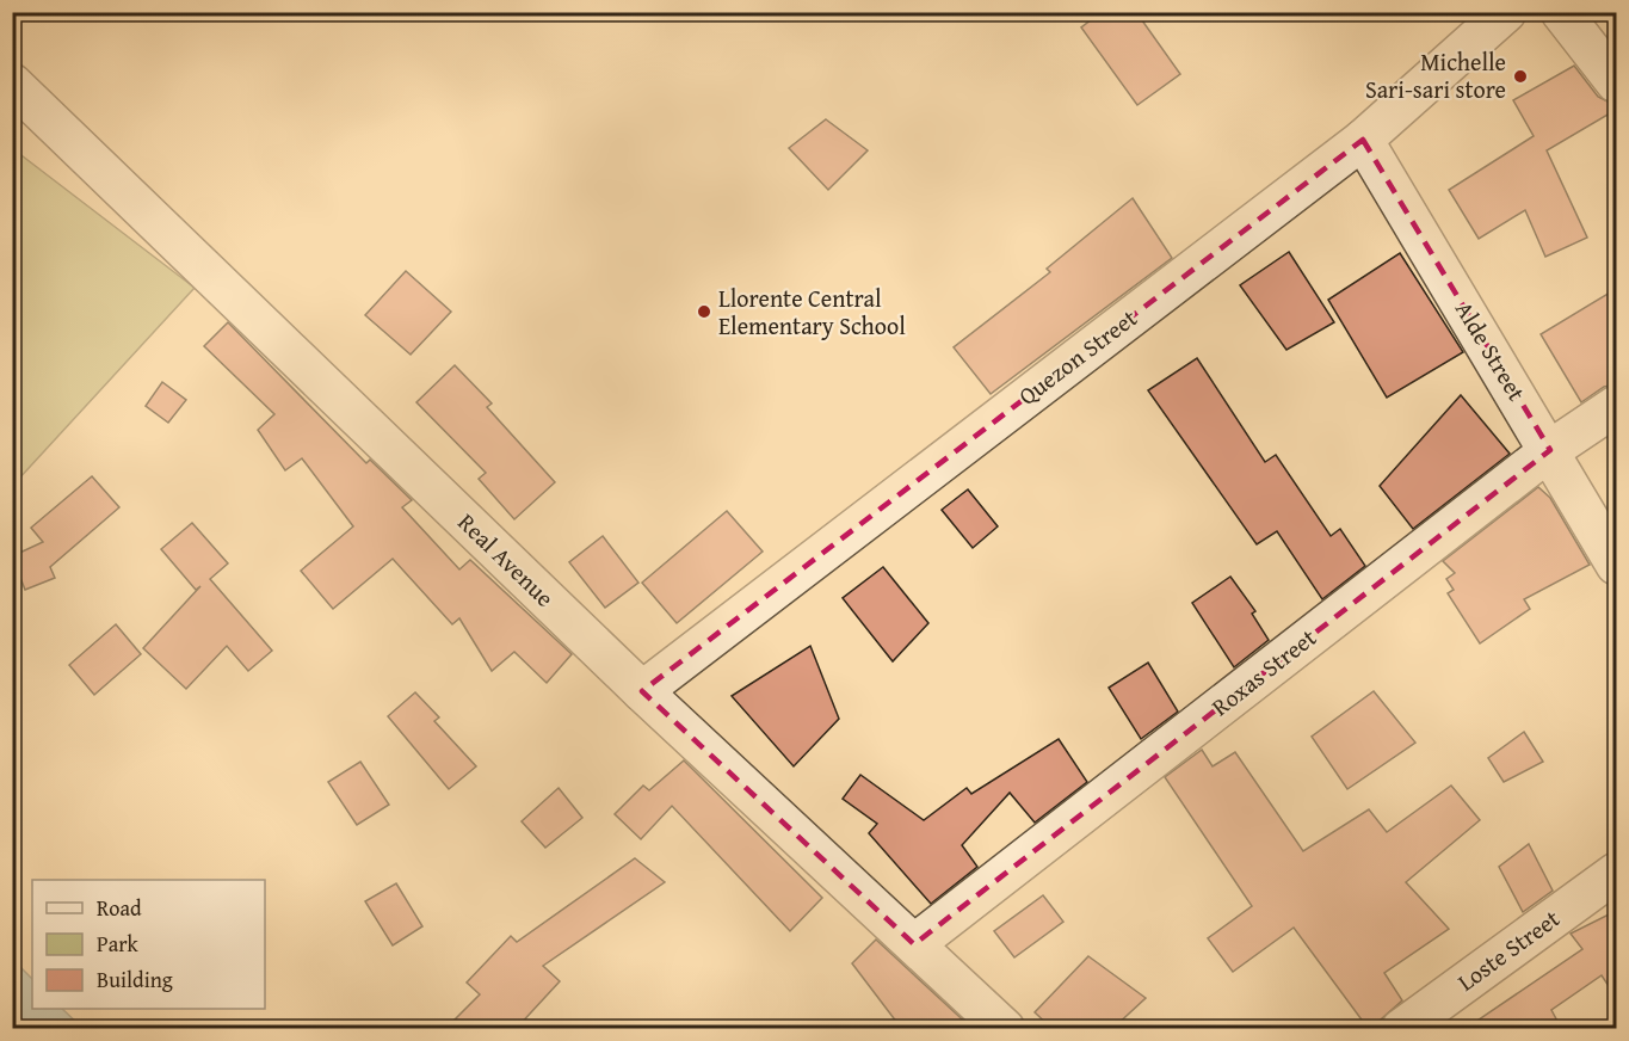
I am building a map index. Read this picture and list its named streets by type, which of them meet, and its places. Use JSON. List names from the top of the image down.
{
  "streets": {
    "street": [
      "Alde Street",
      "Quezon Street",
      "Real Avenue",
      "Roxas Street",
      "Loste Street"
    ]
  },
  "crossings": [
    ["Alde Street", "Quezon Street"],
    ["Alde Street", "Roxas Street"],
    ["Quezon Street", "Real Avenue"],
    ["Real Avenue", "Roxas Street"]
  ],
  "places": ["Michelle Sari-sari store", "Llorente Central Elementary School"],
  "legend": ["Road", "Park", "Building"]
}
